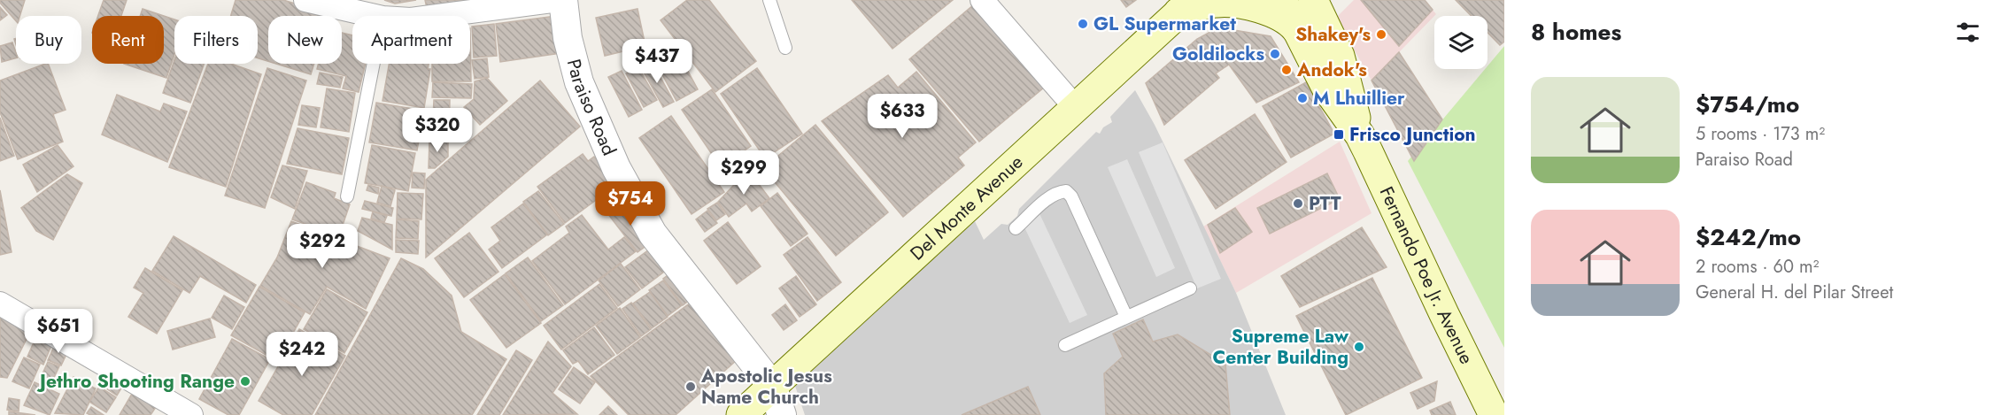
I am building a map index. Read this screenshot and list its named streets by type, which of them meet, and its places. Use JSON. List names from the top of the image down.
{
  "streets": {
    "main road": ["Del Monte Avenue", "Fernando Poe Jr. Avenue"],
    "street": ["Paraiso Road"]
  },
  "crossings": [
    ["Paraiso Road", "Del Monte Avenue"]
  ],
  "places": {
    "other": [
      "GL Supermarket",
      "Shakey's",
      "Goldilocks",
      "Andok's",
      "M Lhuillier",
      "PTT",
      "Supreme Law Center Building",
      "Jethro Shooting Range",
      "Apostolic Jesus Name Church"
    ],
    "transit": ["Frisco Junction"]
  },
  "page": {
    "heading": "8 homes",
    "chip": [
      "Buy",
      "Rent",
      "Filters",
      "New",
      "Apartment"
    ],
    "price": [
      "$437",
      "$633",
      "$320",
      "$299",
      "$754",
      "$292",
      "$651",
      "$242"
    ],
    "list": [
      {
        "name": "$754/mo",
        "note": "5 rooms · 173 m² · Paraiso Road"
      },
      {
        "name": "$242/mo",
        "note": "2 rooms · 60 m² · General H. del Pilar Street"
      }
    ]
  }
}
